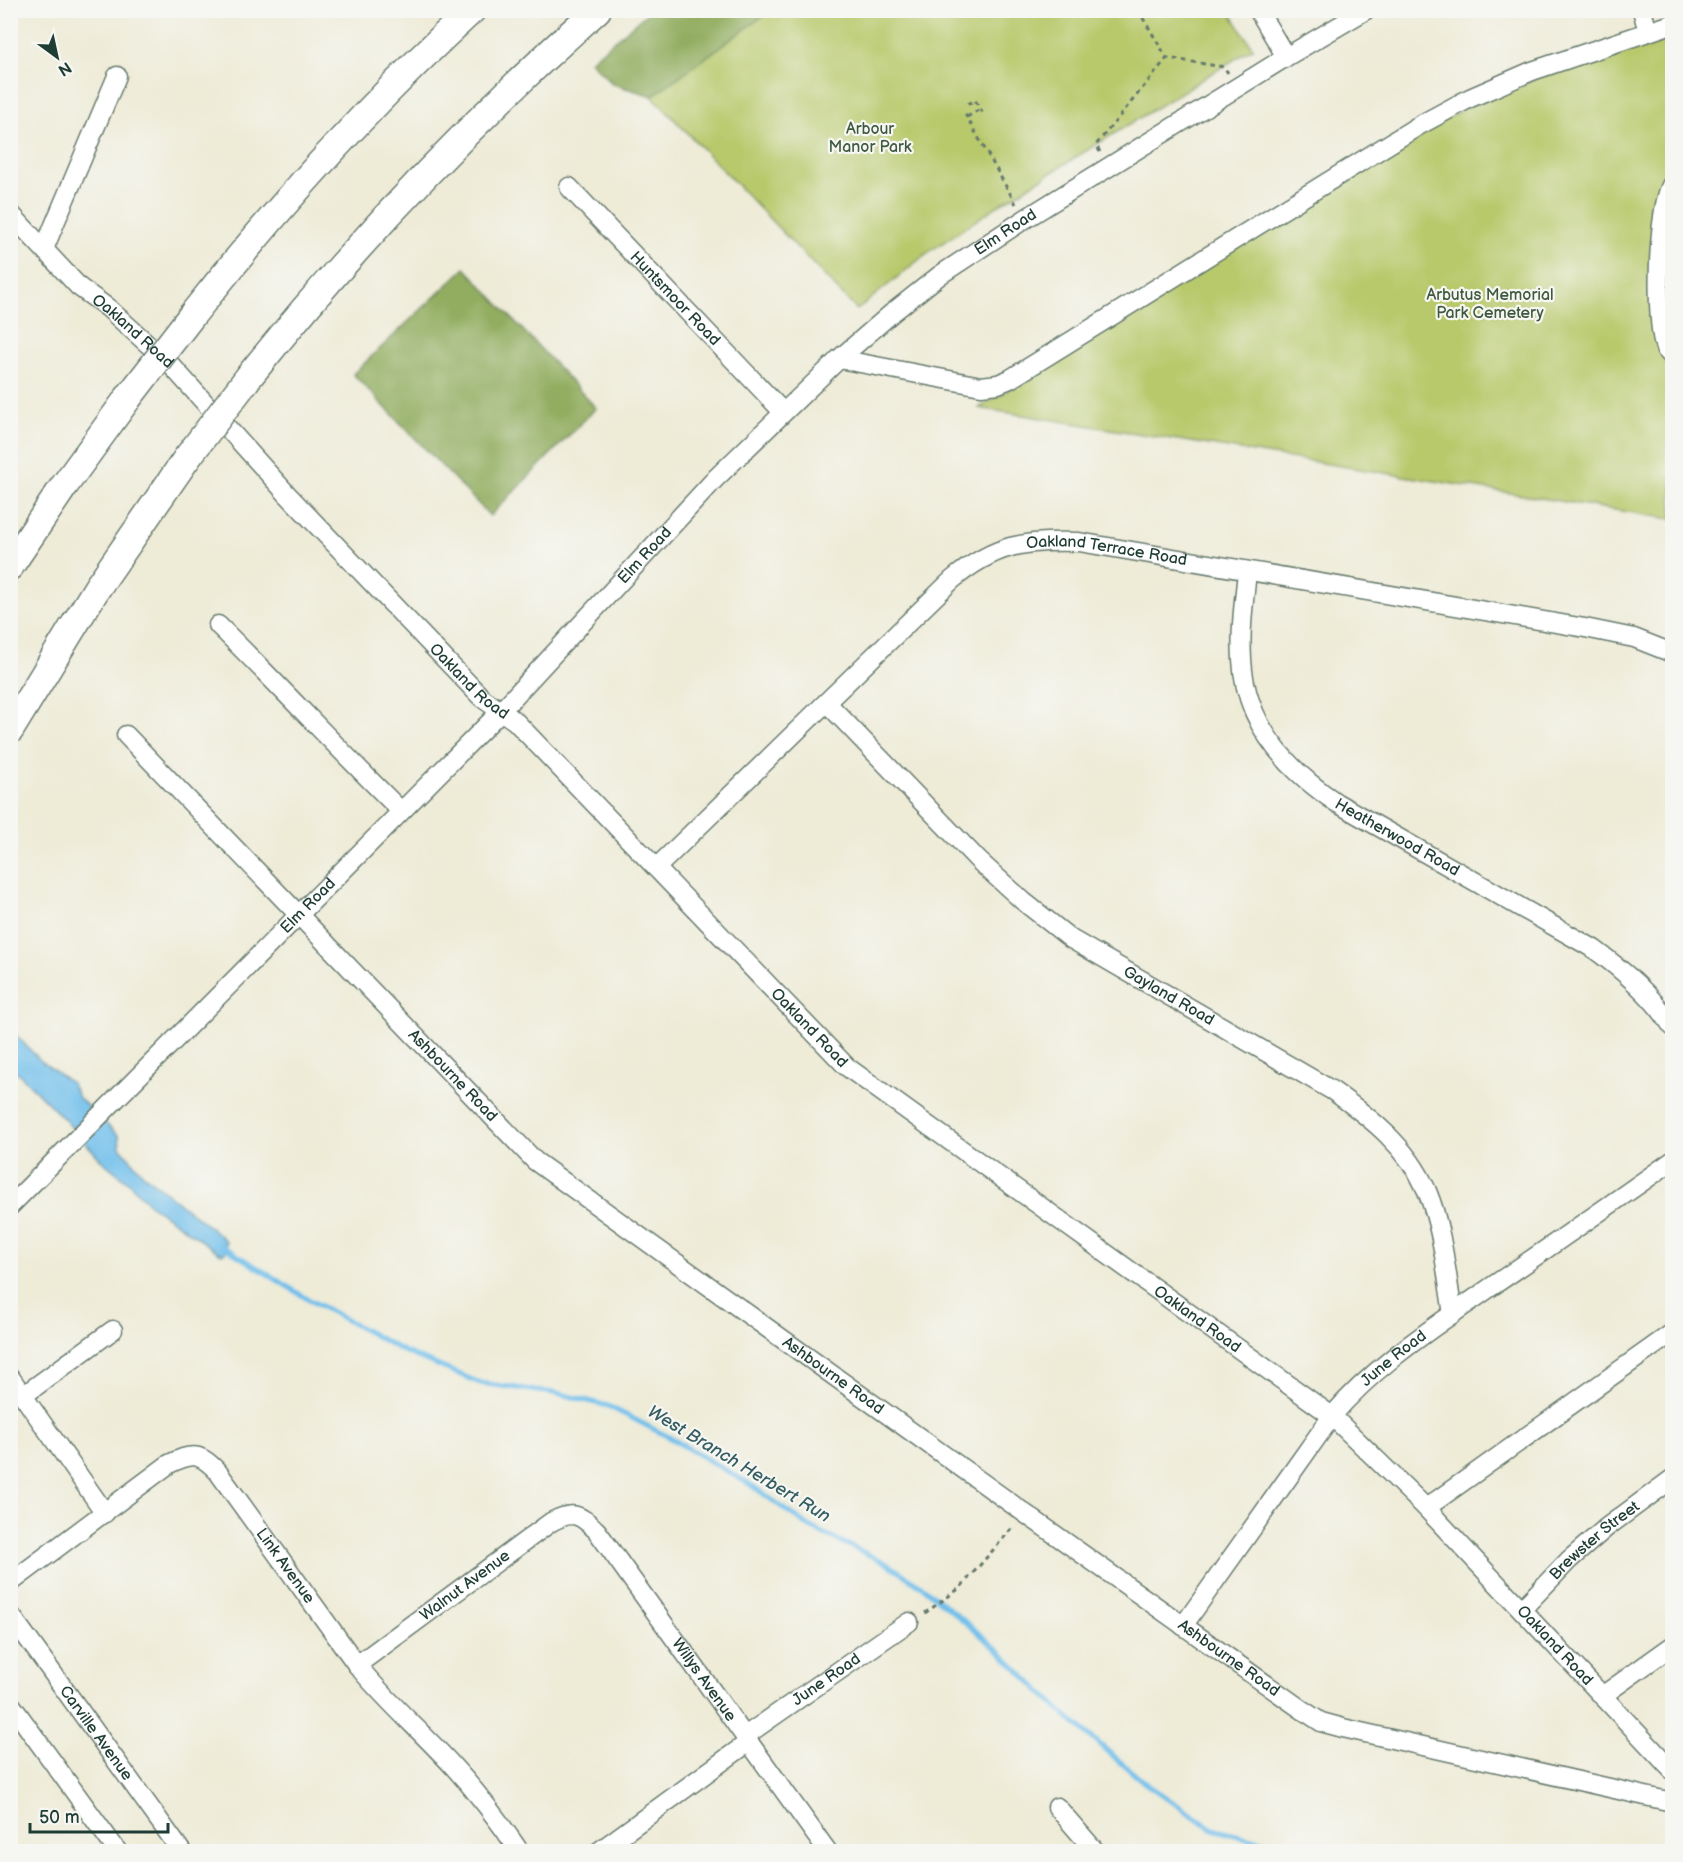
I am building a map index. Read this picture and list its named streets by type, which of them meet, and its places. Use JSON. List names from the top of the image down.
{
  "streets": {
    "street": [
      "Elm Road",
      "Huntsmoor Road",
      "Oakland Road",
      "Oakland Terrace Road",
      "Heatherwood Road",
      "Gayland Road",
      "Ashbourne Road",
      "June Road",
      "Brewster Street",
      "Link Avenue",
      "Walnut Avenue",
      "Willys Avenue",
      "Carville Avenue"
    ]
  },
  "crossings": [
    ["Elm Road", "Huntsmoor Road"],
    ["Elm Road", "Oakland Road"],
    ["Elm Road", "Ashbourne Road"],
    ["Oakland Road", "Oakland Terrace Road"],
    ["Oakland Road", "June Road"],
    ["Oakland Road", "Brewster Street"],
    ["Oakland Terrace Road", "Heatherwood Road"],
    ["Oakland Terrace Road", "Gayland Road"],
    ["Gayland Road", "June Road"],
    ["Ashbourne Road", "June Road"],
    ["June Road", "Willys Avenue"],
    ["Link Avenue", "Walnut Avenue"],
    ["Walnut Avenue", "Willys Avenue"]
  ],
  "water": ["West Branch Herbert Run"],
  "parks": ["Arbour Manor Park", "Arbutus Memorial Park Cemetery"],
  "scale_bar": "50 m",
  "north": "bottom right"
}
